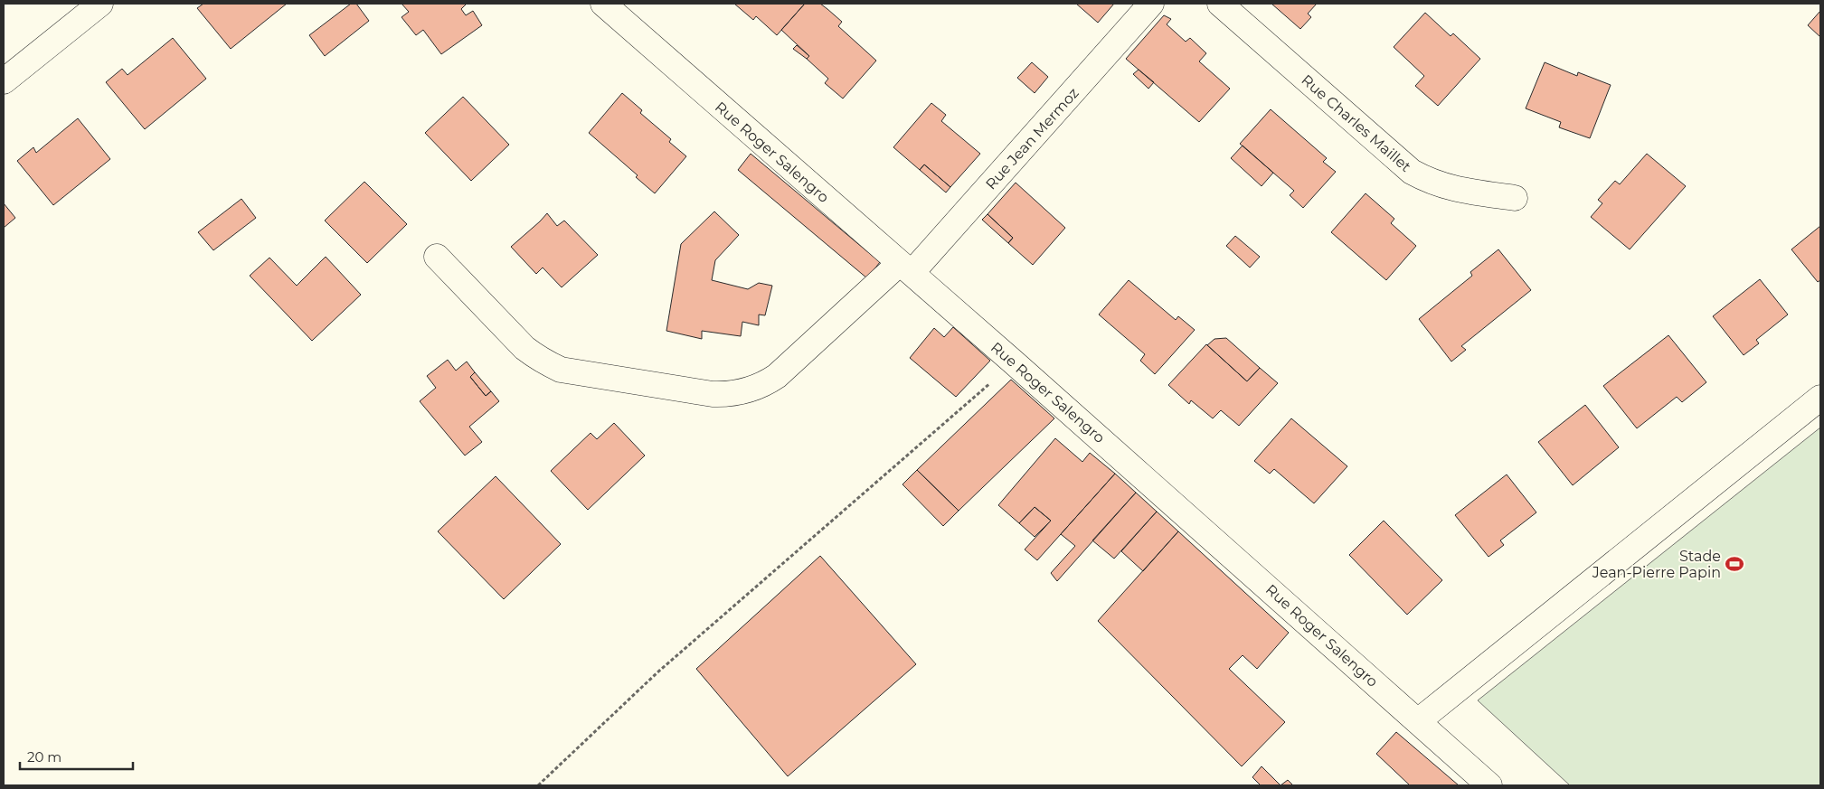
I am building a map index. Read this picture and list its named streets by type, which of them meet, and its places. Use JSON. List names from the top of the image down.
{
  "streets": {
    "street": ["Rue Charles Maillet", "Rue Jean Mermoz", "Rue Roger Salengro"]
  },
  "crossings": [
    ["Rue Jean Mermoz", "Rue Roger Salengro"]
  ],
  "places": {
    "sports": ["Stade Jean-Pierre Papin"]
  },
  "scale_bar": "20 m"
}
